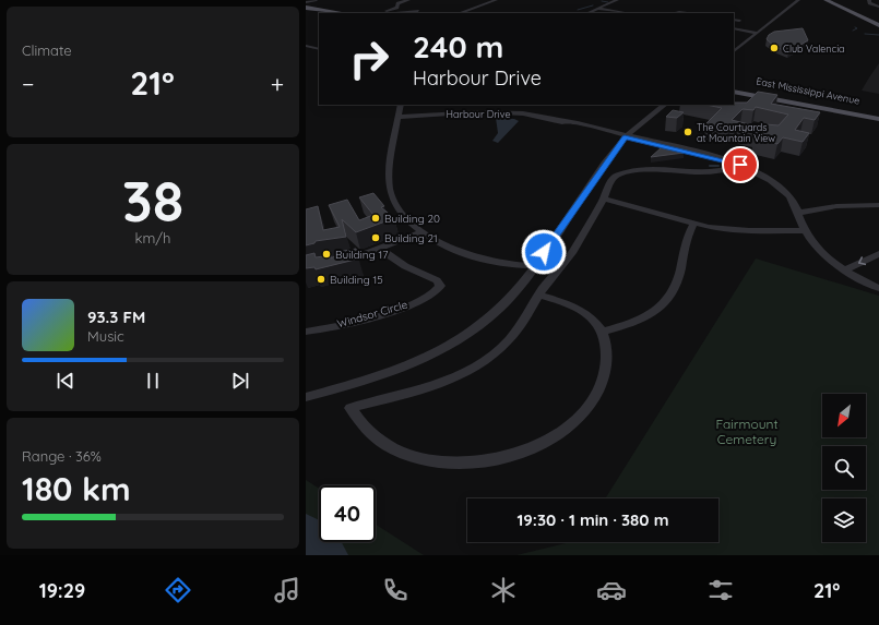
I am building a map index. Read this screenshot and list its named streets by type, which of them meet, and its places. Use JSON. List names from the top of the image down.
{
  "streets": {
    "main road": ["East Mississippi Avenue"],
    "street": ["Harbour Drive", "Windsor Circle"]
  },
  "parks": ["Fairmount Cemetery"],
  "places": [
    "Club Valencia",
    "The Courtyards at Mountain View",
    "Building 20",
    "Building 21",
    "Building 17",
    "Building 15"
  ],
  "north": "bottom left",
  "page": {
    "tile": [
      "Climate",
      ["38", "km/h"],
      ["Range · 36%", "180 km"]
    ],
    "turn": ["240 m", "Harbour Drive"],
    "heat": ["−", "21°", "+"],
    "song": ["93.3 FM", "Music"],
    "limit": "40",
    "trip": "19:30 · 1 min · 380 m",
    "tabs": ["19:29", "21°"]
  }
}
